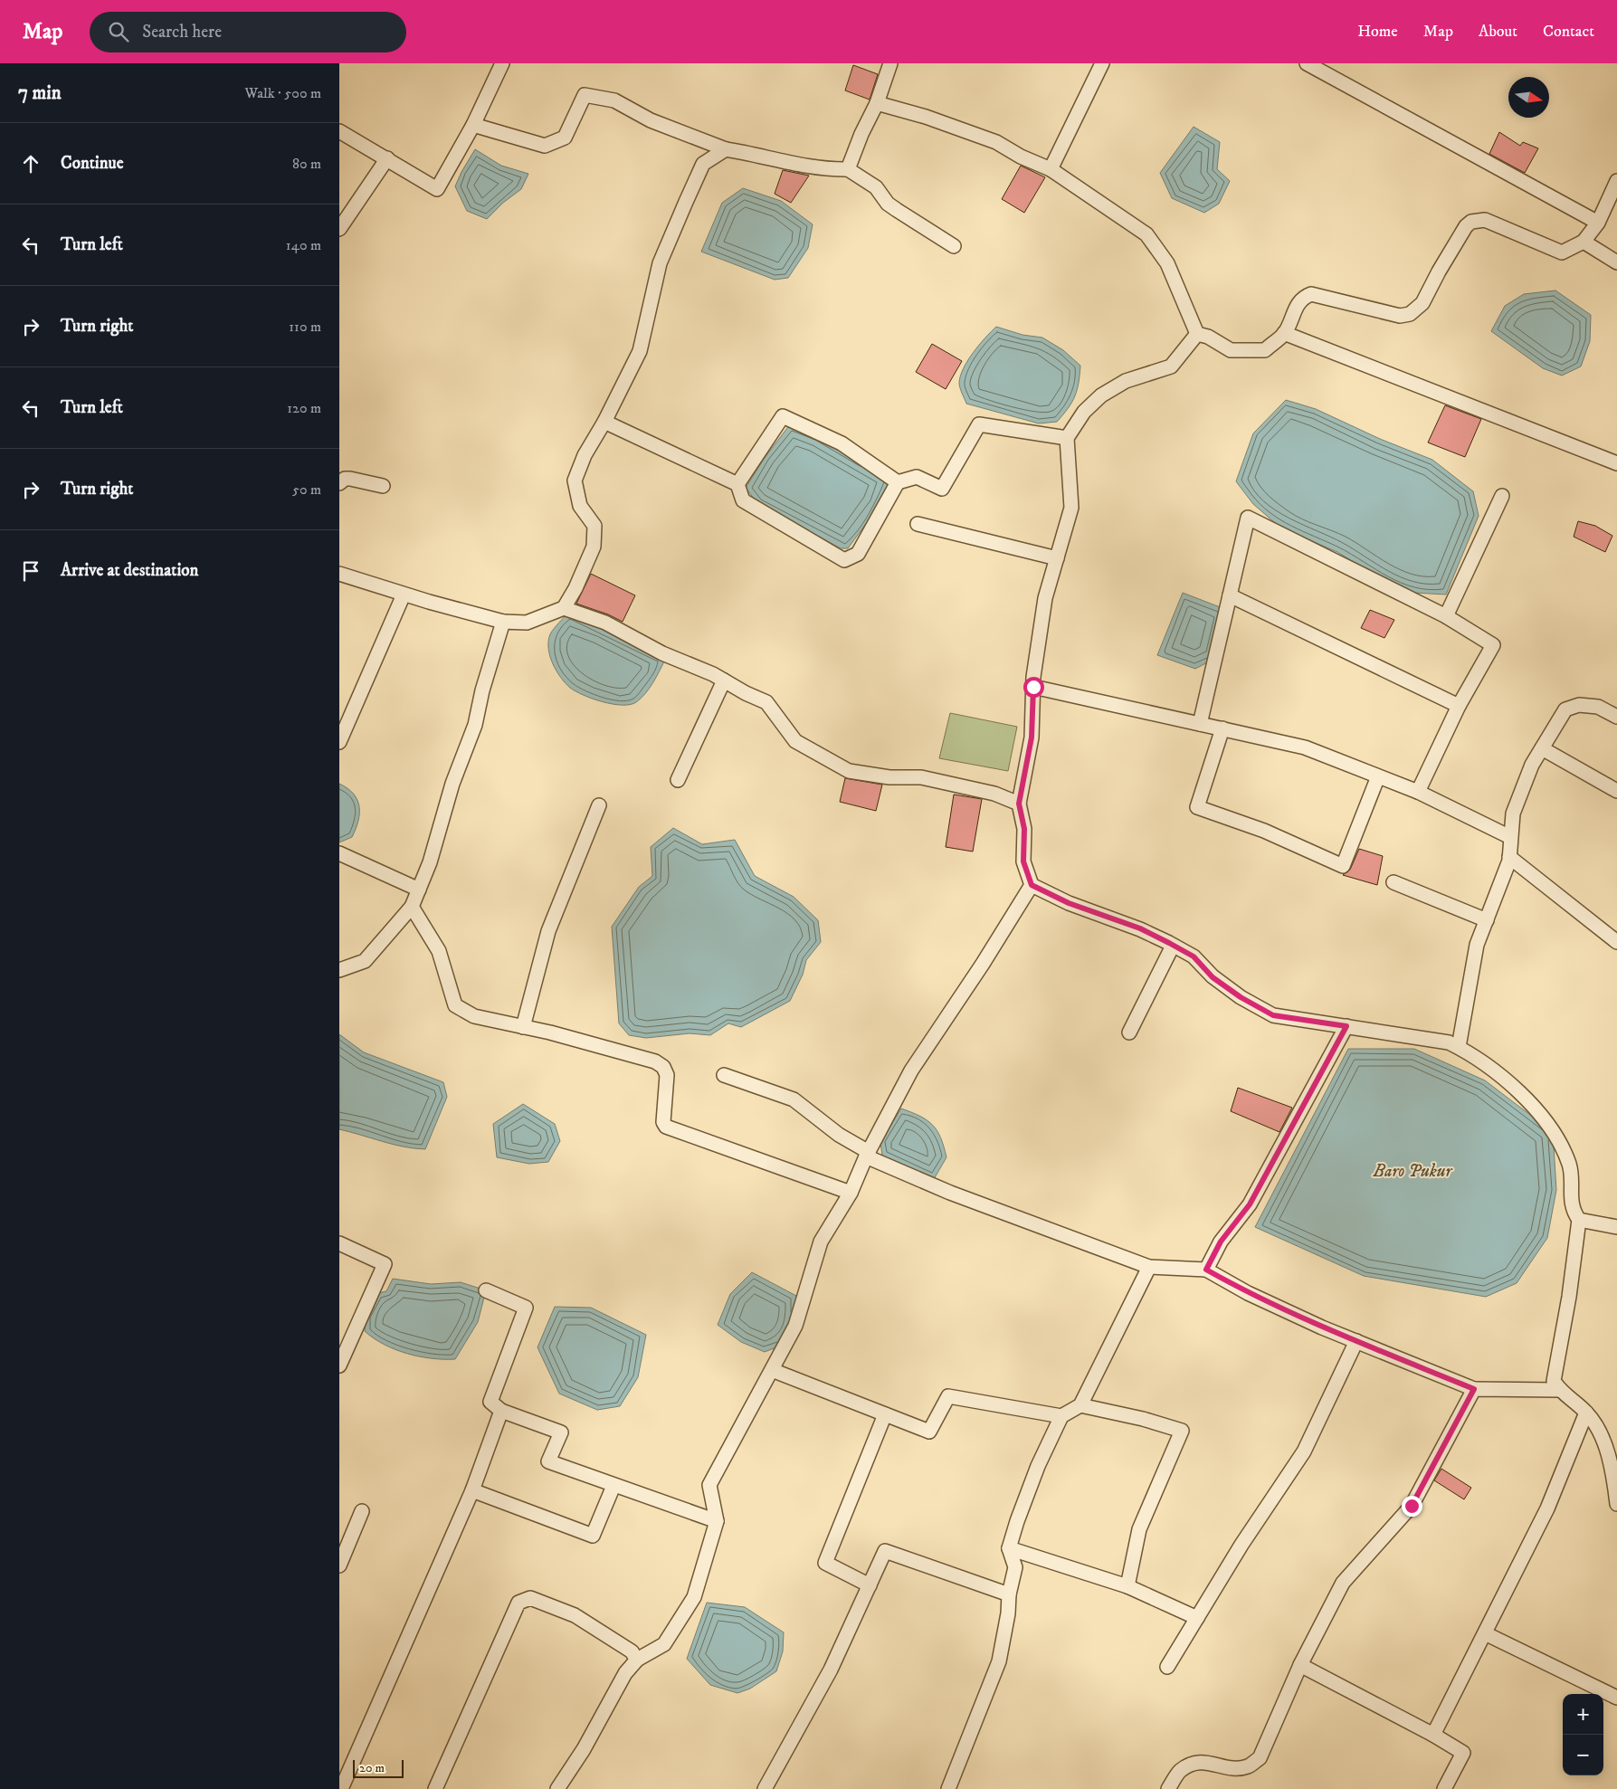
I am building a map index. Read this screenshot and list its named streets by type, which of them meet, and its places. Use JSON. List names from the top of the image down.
{
  "water": ["Baro Pukur"],
  "scale_bar": "20 m",
  "north": "right",
  "page": {
    "header": "Map",
    "search": "Search here",
    "nav": [
      "Home",
      "Map",
      "About",
      "Contact"
    ],
    "heading": ["7 min", "Walk · 500 m"],
    "list": [
      ["Continue", "80 m"],
      ["Turn left", "140 m"],
      ["Turn right", "110 m"],
      ["Turn left", "120 m"],
      ["Turn right", "50 m"],
      "Arrive at destination"
    ],
    "map_buttons": ["+", "−"],
    "scale": "20 m"
  }
}
